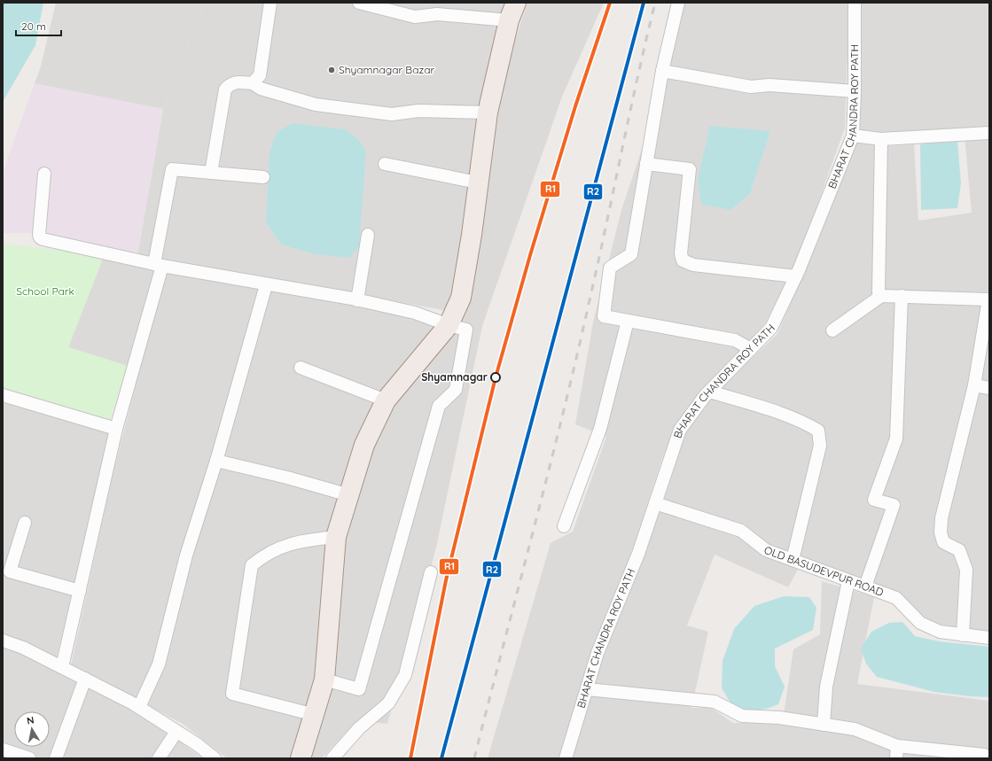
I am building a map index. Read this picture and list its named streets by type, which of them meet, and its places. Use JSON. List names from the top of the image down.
{
  "streets": {
    "street": ["BHARAT CHANDRA ROY PATH", "OLD BASUDEVPUR ROAD"]
  },
  "crossings": [
    ["BHARAT CHANDRA ROY PATH", "OLD BASUDEVPUR ROAD"]
  ],
  "parks": ["School Park"],
  "places": ["Shyamnagar Bazar", "Shyamnagar"],
  "lines": ["transit line R1", "transit line R2"],
  "scale_bar": "20 m",
  "north": "top"
}
